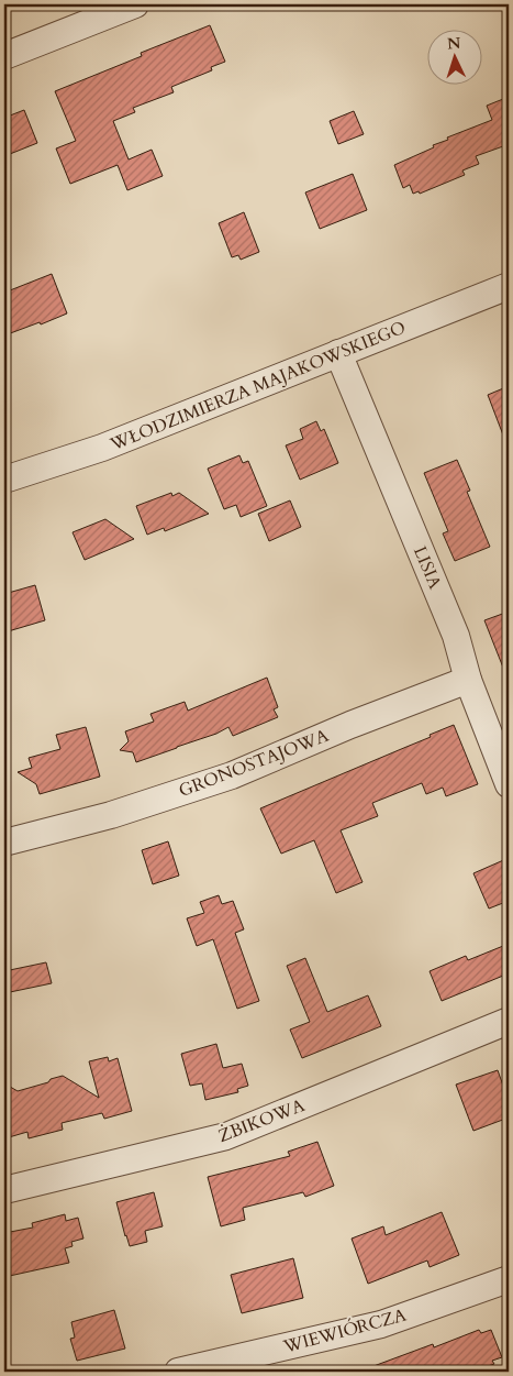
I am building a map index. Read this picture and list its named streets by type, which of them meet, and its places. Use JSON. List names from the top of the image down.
{
  "streets": {
    "street": [
      "WŁODZIMIERZA MAJAKOWSKIEGO",
      "LISIA",
      "GRONOSTAJOWA",
      "ŻBIKOWA",
      "WIEWIÓRCZA"
    ]
  },
  "crossings": [
    ["WŁODZIMIERZA MAJAKOWSKIEGO", "LISIA"],
    ["LISIA", "GRONOSTAJOWA"]
  ],
  "north": "top"
}
